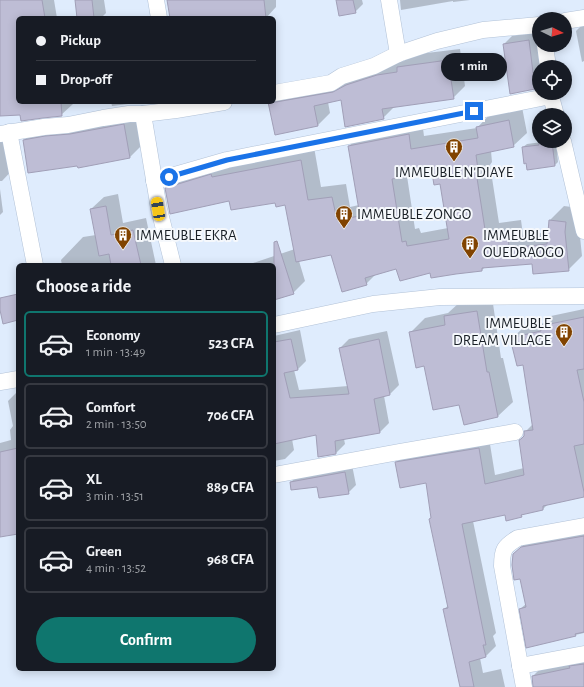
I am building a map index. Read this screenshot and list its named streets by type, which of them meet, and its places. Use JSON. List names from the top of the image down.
{
  "places": {
    "building": [
      "IMMEUBLE N'DIAYE",
      "IMMEUBLE ZONGO",
      "IMMEUBLE EKRA",
      "IMMEUBLE OUEDRAOGO",
      "IMMEUBLE DREAM VILLAGE"
    ]
  },
  "north": "right",
  "page": {
    "banner": ["Pickup", "Drop-off"],
    "bubble": "1 min",
    "heading": "Choose a ride",
    "list": [
      {
        "name": "Economy",
        "note": "1 min · 13:49",
        "value": "523 CFA"
      },
      {
        "name": "Comfort",
        "note": "2 min · 13:50",
        "value": "706 CFA"
      },
      {
        "name": "XL",
        "note": "3 min · 13:51",
        "value": "889 CFA"
      },
      {
        "name": "Green",
        "note": "4 min · 13:52",
        "value": "968 CFA"
      }
    ],
    "buttons": "Confirm"
  }
}
